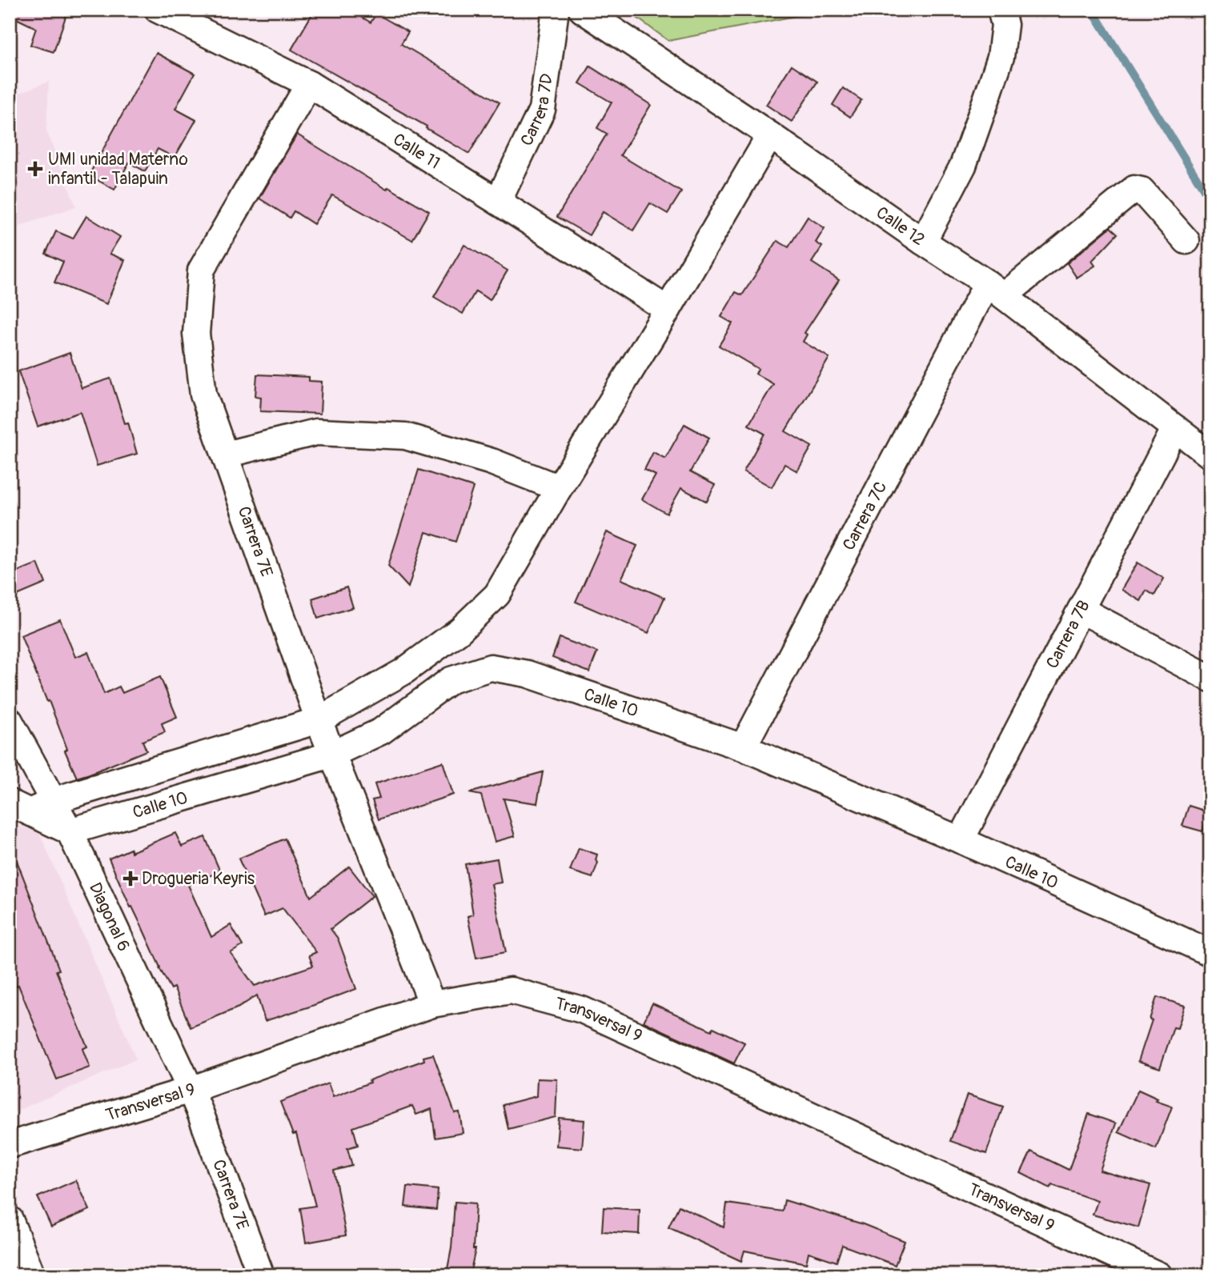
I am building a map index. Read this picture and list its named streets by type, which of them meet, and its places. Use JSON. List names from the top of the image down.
{
  "streets": {
    "street": [
      "Carrera 7D",
      "Calle 11",
      "Calle 12",
      "Carrera 7C",
      "Carrera 7E",
      "Carrera 7B",
      "Calle 10",
      "Diagonal 6",
      "Transversal 9"
    ]
  },
  "crossings": [
    ["Carrera 7D", "Calle 11"],
    ["Calle 11", "Carrera 7E"],
    ["Calle 12", "Carrera 7C"],
    ["Calle 12", "Carrera 7B"],
    ["Carrera 7C", "Calle 10"],
    ["Carrera 7E", "Calle 10"],
    ["Carrera 7E", "Diagonal 6"],
    ["Carrera 7E", "Transversal 9"],
    ["Carrera 7B", "Calle 10"],
    ["Calle 10", "Diagonal 6"],
    ["Diagonal 6", "Transversal 9"]
  ],
  "places": {
    "health": ["UMI unidad Materno infantil - Talapuin", "Drogueria Keyris"]
  }
}
